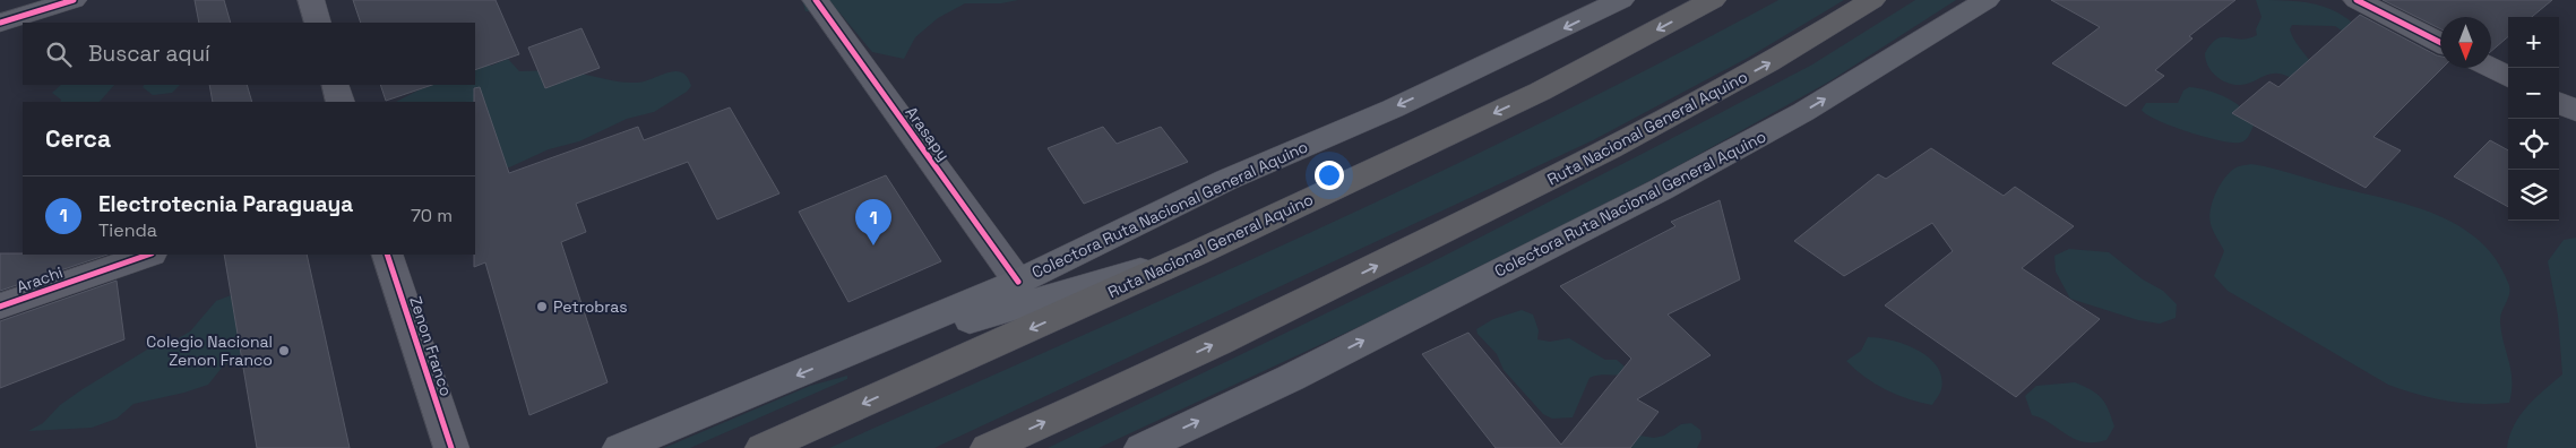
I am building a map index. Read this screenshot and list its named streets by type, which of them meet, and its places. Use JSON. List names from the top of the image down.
{
  "streets": {
    "highway": ["Ruta Nacional General Aquino"],
    "main road": ["Colectora Ruta Nacional General Aquino"],
    "street": ["Arasapy", "Arachi", "Zenon Franco"]
  },
  "crossings": [
    ["Arasapy", "Colectora Ruta Nacional General Aquino"]
  ],
  "places": ["Petrobras", "Colegio Nacional Zenon Franco"],
  "north": "bottom",
  "page": {
    "map_buttons": ["+", "−"],
    "search": "Buscar aquí",
    "heading": "Cerca",
    "list": [
      {
        "mark": "1",
        "name": "Electrotecnia Paraguaya",
        "note": "Tienda",
        "value": "70 m"
      }
    ],
    "pins": "1"
  }
}
